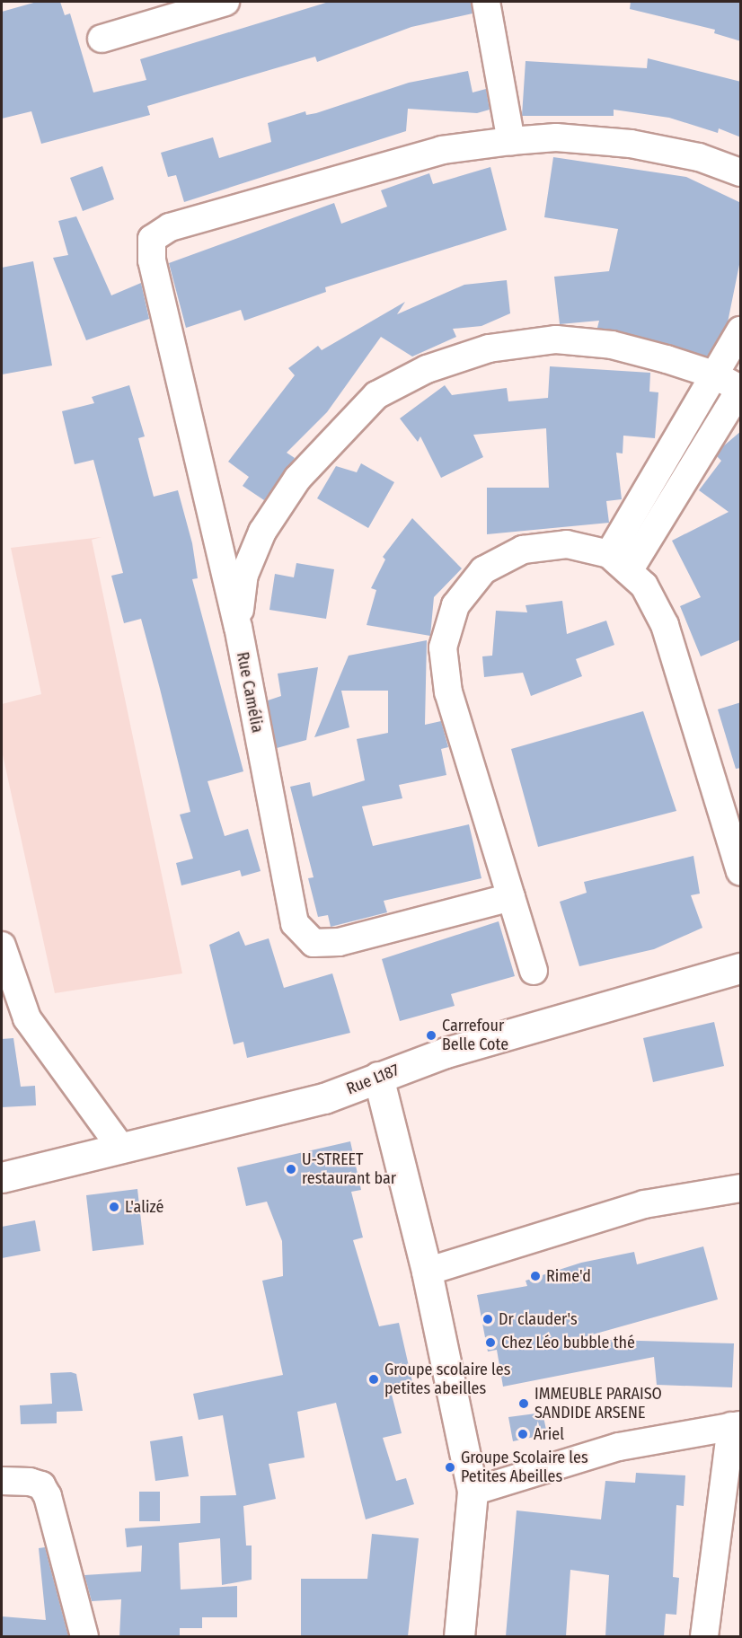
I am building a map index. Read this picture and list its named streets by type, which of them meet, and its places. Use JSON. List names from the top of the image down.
{
  "streets": {
    "street": ["Rue Camélia", "Rue L187"]
  },
  "places": [
    "Carrefour Belle Cote",
    "U-STREET restaurant bar",
    "L'alizé",
    "Rime'd",
    "Dr clauder's",
    "Chez Léo bubble thé",
    "Groupe scolaire les petites abeilles",
    "IMMEUBLE PARAISO SANDIDE ARSENE",
    "Ariel",
    "Groupe Scolaire les Petites Abeilles"
  ]
}
